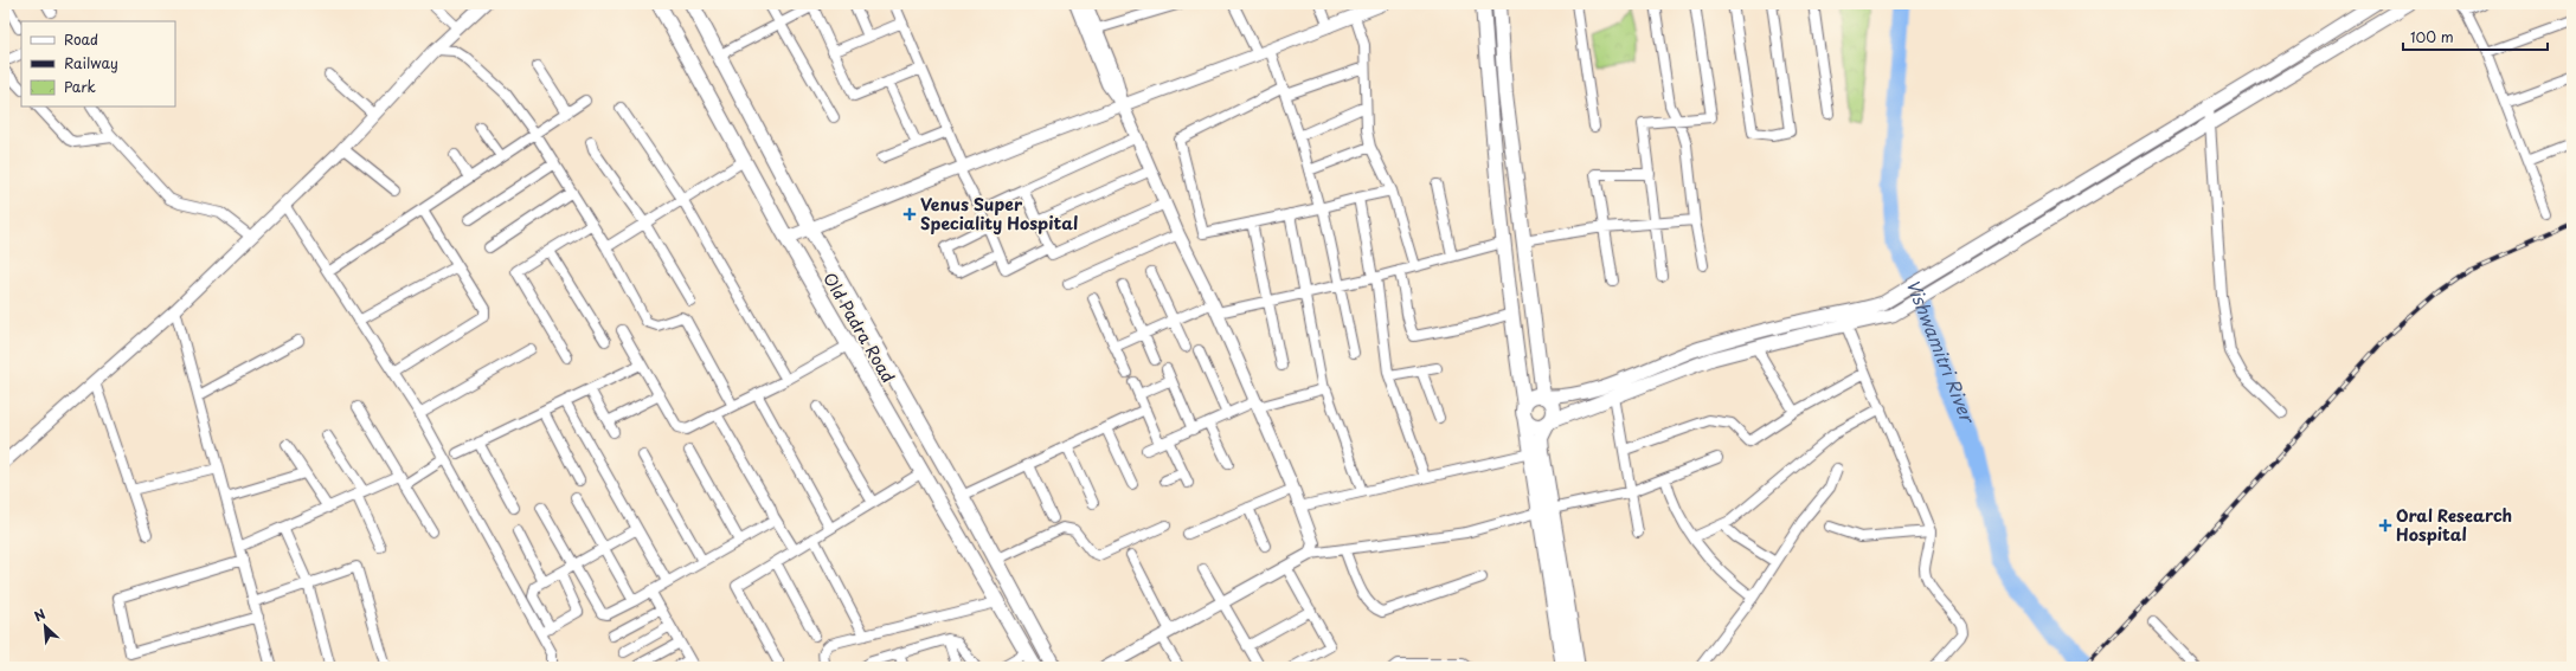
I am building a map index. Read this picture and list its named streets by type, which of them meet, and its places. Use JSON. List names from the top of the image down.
{
  "streets": {
    "main road": ["Old Padra Road"]
  },
  "water": ["Vishwamitri River"],
  "places": {
    "health": ["Venus Super Speciality Hospital", "Oral Research Hospital"]
  },
  "legend": ["Road", "Railway", "Park"],
  "scale_bar": "100 m",
  "north": "top left"
}
